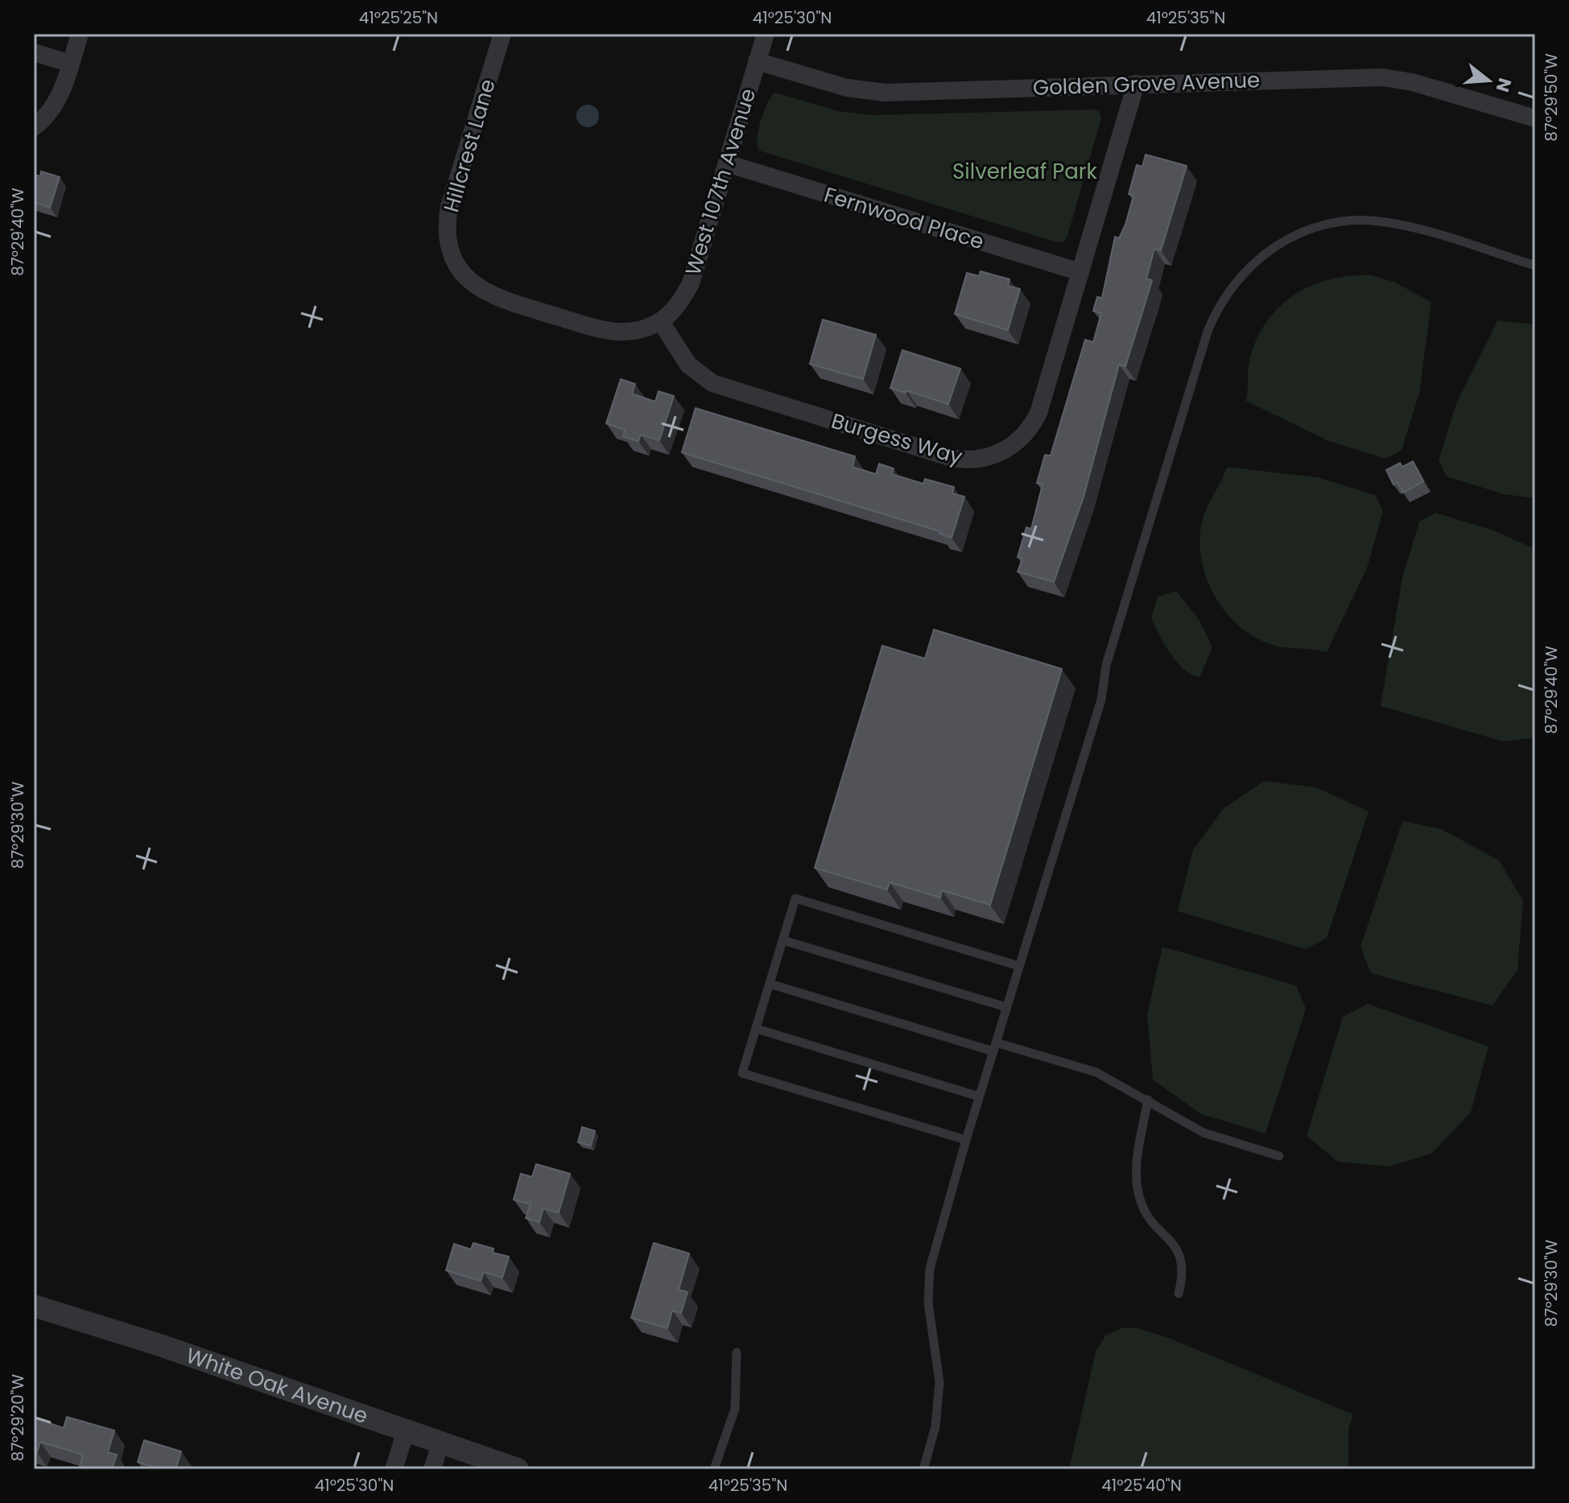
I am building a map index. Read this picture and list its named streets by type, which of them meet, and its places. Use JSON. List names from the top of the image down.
{
  "streets": {
    "street": [
      "Golden Grove Avenue",
      "Hillcrest Lane",
      "West 107th Avenue",
      "Fernwood Place",
      "Burgess Way",
      "White Oak Avenue"
    ]
  },
  "crossings": [
    ["Golden Grove Avenue", "West 107th Avenue"],
    ["Golden Grove Avenue", "Burgess Way"],
    ["Hillcrest Lane", "West 107th Avenue"],
    ["Hillcrest Lane", "Burgess Way"],
    ["West 107th Avenue", "Fernwood Place"],
    ["West 107th Avenue", "Burgess Way"],
    ["Fernwood Place", "Burgess Way"]
  ],
  "parks": ["Silverleaf Park"],
  "north": "right",
  "coordinates": [
    "41°25'25\"N",
    "41°25'30\"N",
    "41°25'35\"N",
    "87°29'50\"W",
    "87°29'40\"W",
    "87°29'30\"W",
    "87°29'20\"W",
    "41°25'40\"N"
  ]
}
